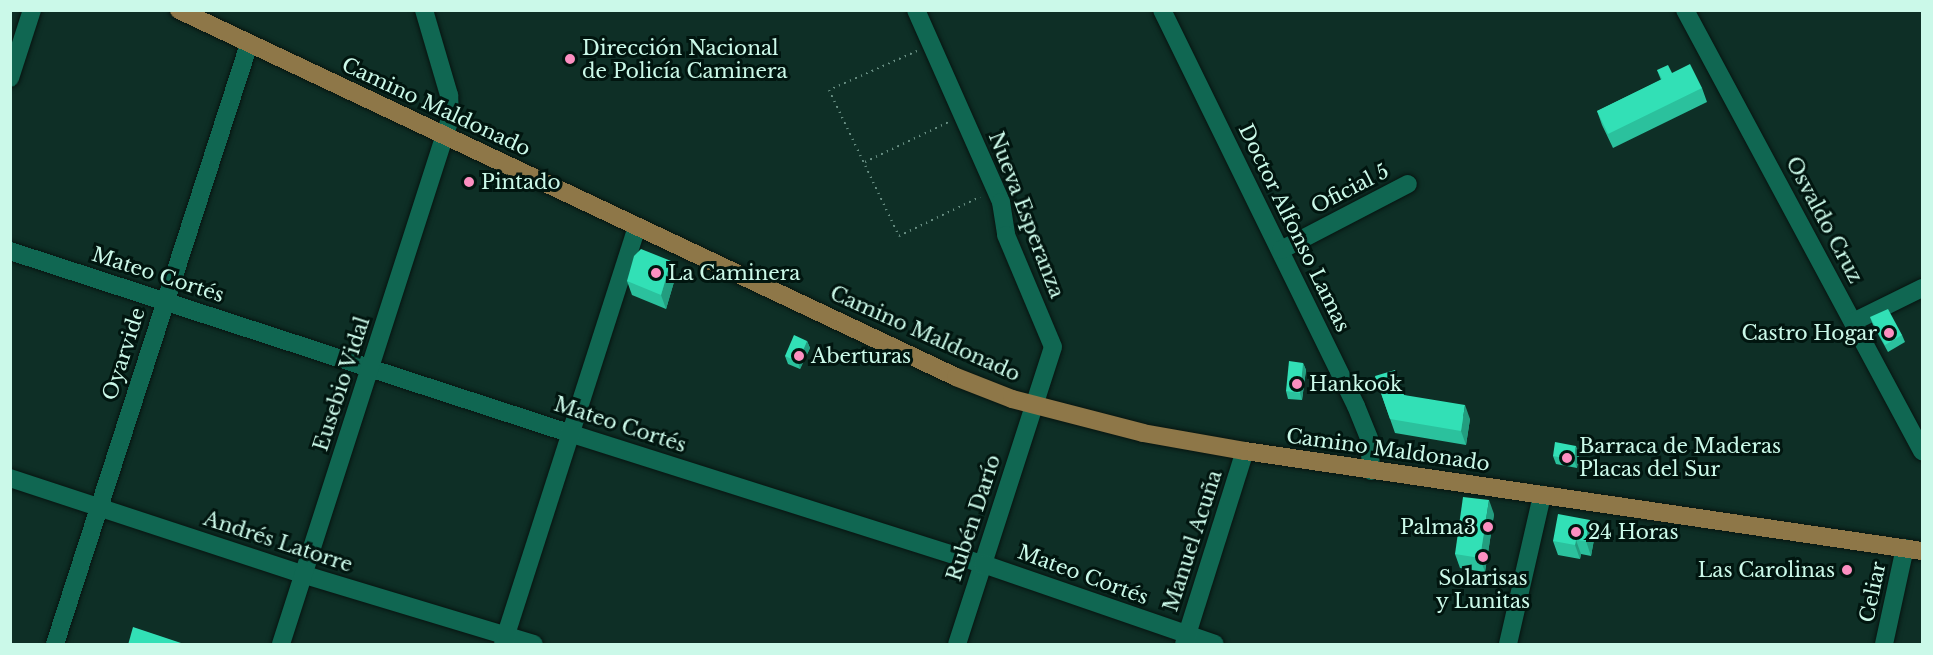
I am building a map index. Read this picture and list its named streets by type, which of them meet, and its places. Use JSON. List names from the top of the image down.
{
  "streets": {
    "main road": ["Camino Maldonado"],
    "street": [
      "Oficial 5",
      "Nueva Esperanza",
      "Osvaldo Cruz",
      "Doctor Alfonso Lamas",
      "Mateo Cortés",
      "Oyarvide",
      "Eusebio Vidal",
      "Rubén Darío",
      "Manuel Acuña",
      "Andrés Latorre",
      "Celiar"
    ]
  },
  "crossings": [
    ["Camino Maldonado", "Nueva Esperanza"],
    ["Camino Maldonado", "Doctor Alfonso Lamas"],
    ["Camino Maldonado", "Oyarvide"],
    ["Camino Maldonado", "Eusebio Vidal"],
    ["Camino Maldonado", "Rubén Darío"],
    ["Camino Maldonado", "Manuel Acuña"],
    ["Camino Maldonado", "Celiar"],
    ["Oficial 5", "Doctor Alfonso Lamas"],
    ["Nueva Esperanza", "Rubén Darío"],
    ["Mateo Cortés", "Oyarvide"],
    ["Mateo Cortés", "Eusebio Vidal"],
    ["Mateo Cortés", "Rubén Darío"],
    ["Mateo Cortés", "Manuel Acuña"],
    ["Oyarvide", "Andrés Latorre"],
    ["Eusebio Vidal", "Andrés Latorre"]
  ],
  "places": [
    "Dirección Nacional de Policía Caminera",
    "Pintado",
    "La Caminera",
    "Castro Hogar",
    "Aberturas",
    "Hankook",
    "Barraca de Maderas Placas del Sur",
    "Palma3",
    "24 Horas",
    "Solarisas y Lunitas",
    "Las Carolinas"
  ]
}
